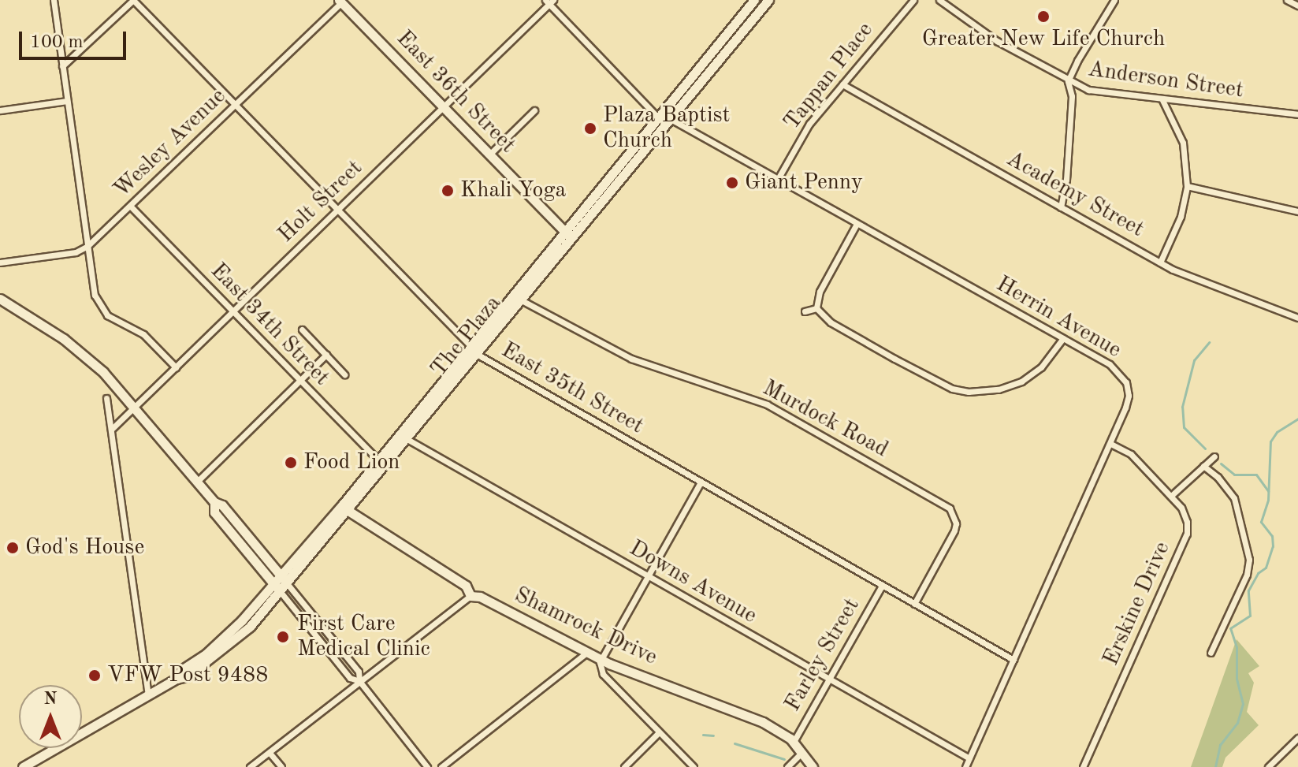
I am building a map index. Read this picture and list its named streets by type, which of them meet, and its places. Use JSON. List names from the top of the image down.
{
  "streets": {
    "main road": ["East 36th Street", "The Plaza", "Shamrock Drive"],
    "street": [
      "Tappan Place",
      "Anderson Street",
      "Wesley Avenue",
      "Academy Street",
      "Holt Street",
      "Herrin Avenue",
      "East 34th Street",
      "East 35th Street",
      "Murdock Road",
      "Downs Avenue",
      "Erskine Drive",
      "Farley Street"
    ]
  },
  "crossings": [
    ["Tappan Place", "Academy Street"],
    ["Tappan Place", "Herrin Avenue"],
    ["East 36th Street", "Wesley Avenue"],
    ["East 36th Street", "Holt Street"],
    ["East 36th Street", "The Plaza"],
    ["Wesley Avenue", "East 34th Street"],
    ["Wesley Avenue", "East 35th Street"],
    ["Holt Street", "East 34th Street"],
    ["Holt Street", "East 35th Street"],
    ["Herrin Avenue", "The Plaza"],
    ["Herrin Avenue", "East 35th Street"],
    ["Herrin Avenue", "Downs Avenue"],
    ["Herrin Avenue", "Erskine Drive"],
    ["East 34th Street", "The Plaza"],
    ["The Plaza", "East 35th Street"],
    ["The Plaza", "Murdock Road"],
    ["The Plaza", "Downs Avenue"],
    ["The Plaza", "Shamrock Drive"],
    ["East 35th Street", "Murdock Road"],
    ["East 35th Street", "Farley Street"],
    ["Downs Avenue", "Farley Street"],
    ["Shamrock Drive", "Farley Street"]
  ],
  "places": [
    "Greater New Life Church",
    "Plaza Baptist Church",
    "Giant Penny",
    "Khali Yoga",
    "Food Lion",
    "God's House",
    "First Care Medical Clinic",
    "VFW Post 9488"
  ],
  "scale_bar": "100 m",
  "north": "top"
}
